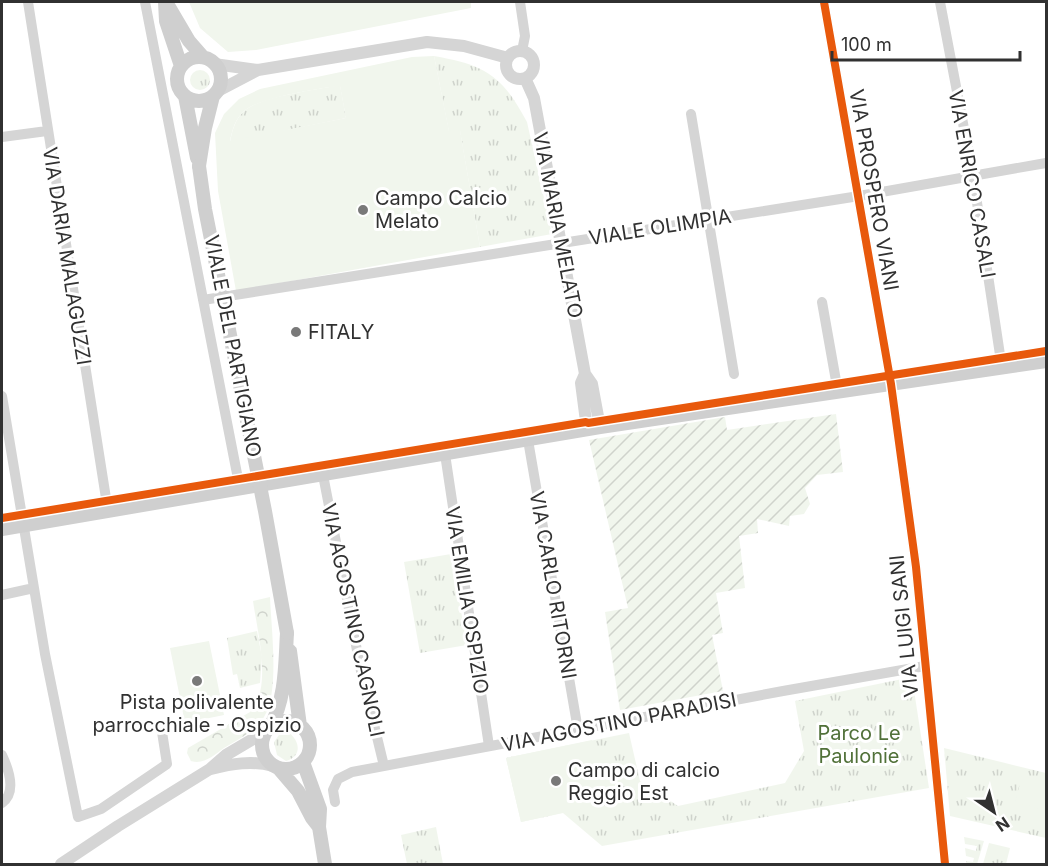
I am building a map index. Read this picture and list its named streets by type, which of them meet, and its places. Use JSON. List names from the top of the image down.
{
  "streets": {
    "main road": ["VIALE DEL PARTIGIANO"],
    "street": [
      "VIA ENRICO CASALI",
      "VIA PROSPERO VIANI",
      "VIA MARIA MELATO",
      "VIALE OLIMPIA",
      "VIA DARIA MALAGUZZI",
      "VIA CARLO RITORNI",
      "VIA EMILIA OSPIZIO",
      "VIA AGOSTINO CAGNOLI",
      "VIA LUIGI SANI",
      "VIA AGOSTINO PARADISI"
    ]
  },
  "crossings": [
    ["VIA ENRICO CASALI", "VIALE OLIMPIA"],
    ["VIA PROSPERO VIANI", "VIALE OLIMPIA"],
    ["VIA PROSPERO VIANI", "VIA LUIGI SANI"],
    ["VIA MARIA MELATO", "VIALE OLIMPIA"],
    ["VIA CARLO RITORNI", "VIA AGOSTINO PARADISI"],
    ["VIA EMILIA OSPIZIO", "VIA AGOSTINO PARADISI"],
    ["VIA AGOSTINO CAGNOLI", "VIA AGOSTINO PARADISI"],
    ["VIA LUIGI SANI", "VIA AGOSTINO PARADISI"]
  ],
  "parks": ["Parco Le Paulonie"],
  "places": [
    "Campo Calcio Melato",
    "FITALY",
    "Pista polivalente parrocchiale - Ospizio",
    "Campo di calcio Reggio Est"
  ],
  "scale_bar": "100 m",
  "north": "bottom right"
}
